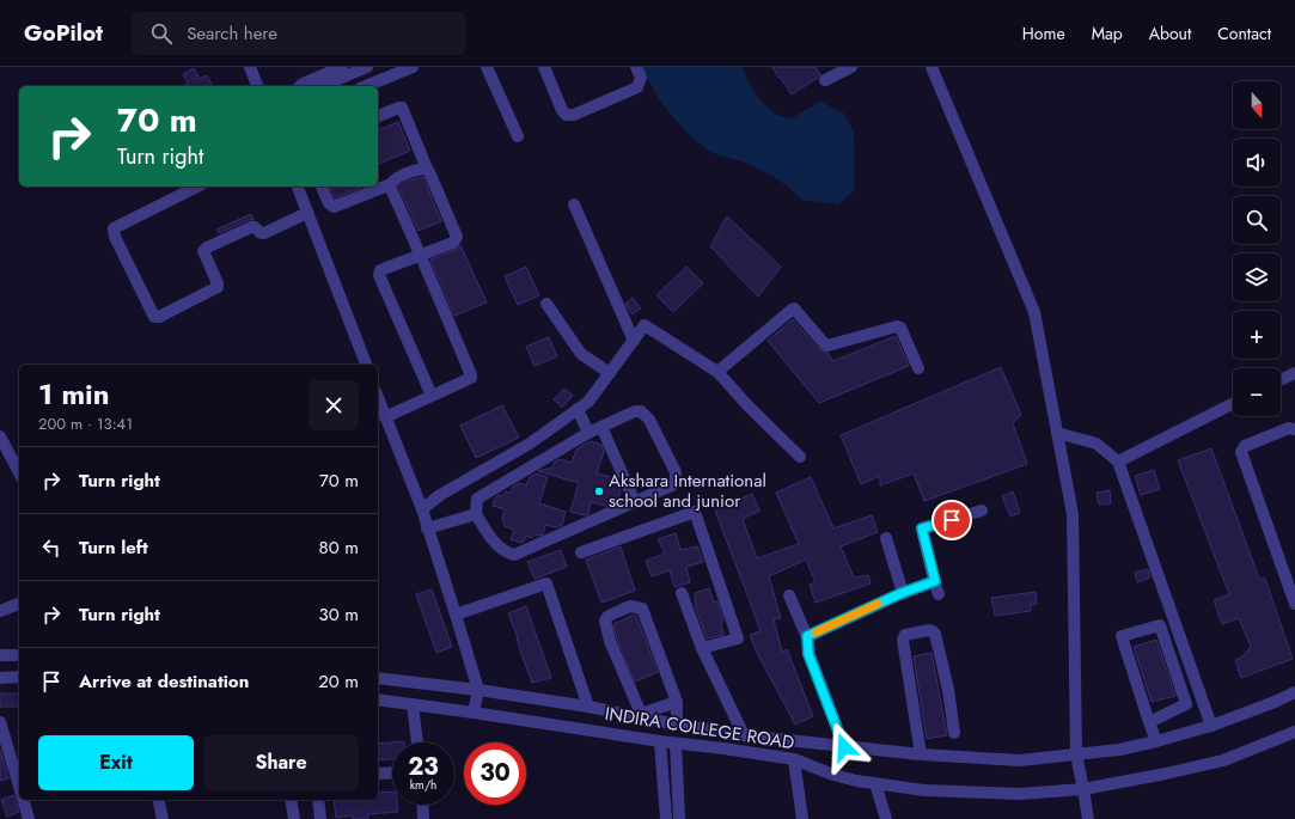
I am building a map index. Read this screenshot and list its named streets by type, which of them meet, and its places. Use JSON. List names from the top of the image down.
{
  "streets": {
    "street": ["INDIRA COLLEGE ROAD"]
  },
  "places": ["Akshara International school and junior"],
  "north": "bottom",
  "page": {
    "header": "GoPilot",
    "search": "Search here",
    "nav": [
      "Home",
      "Map",
      "About",
      "Contact"
    ],
    "map_buttons": ["+", "−"],
    "turn": ["70 m", "Turn right"],
    "heading": ["1 min", "200 m · 13:41"],
    "list": [
      {
        "name": "Turn right",
        "value": "70 m"
      },
      {
        "name": "Turn left",
        "value": "80 m"
      },
      {
        "name": "Turn right",
        "value": "30 m"
      },
      {
        "name": "Arrive at destination",
        "value": "20 m"
      }
    ],
    "buttons": ["Exit", "Share"],
    "speed": "23 km/h",
    "limit": "30"
  }
}
